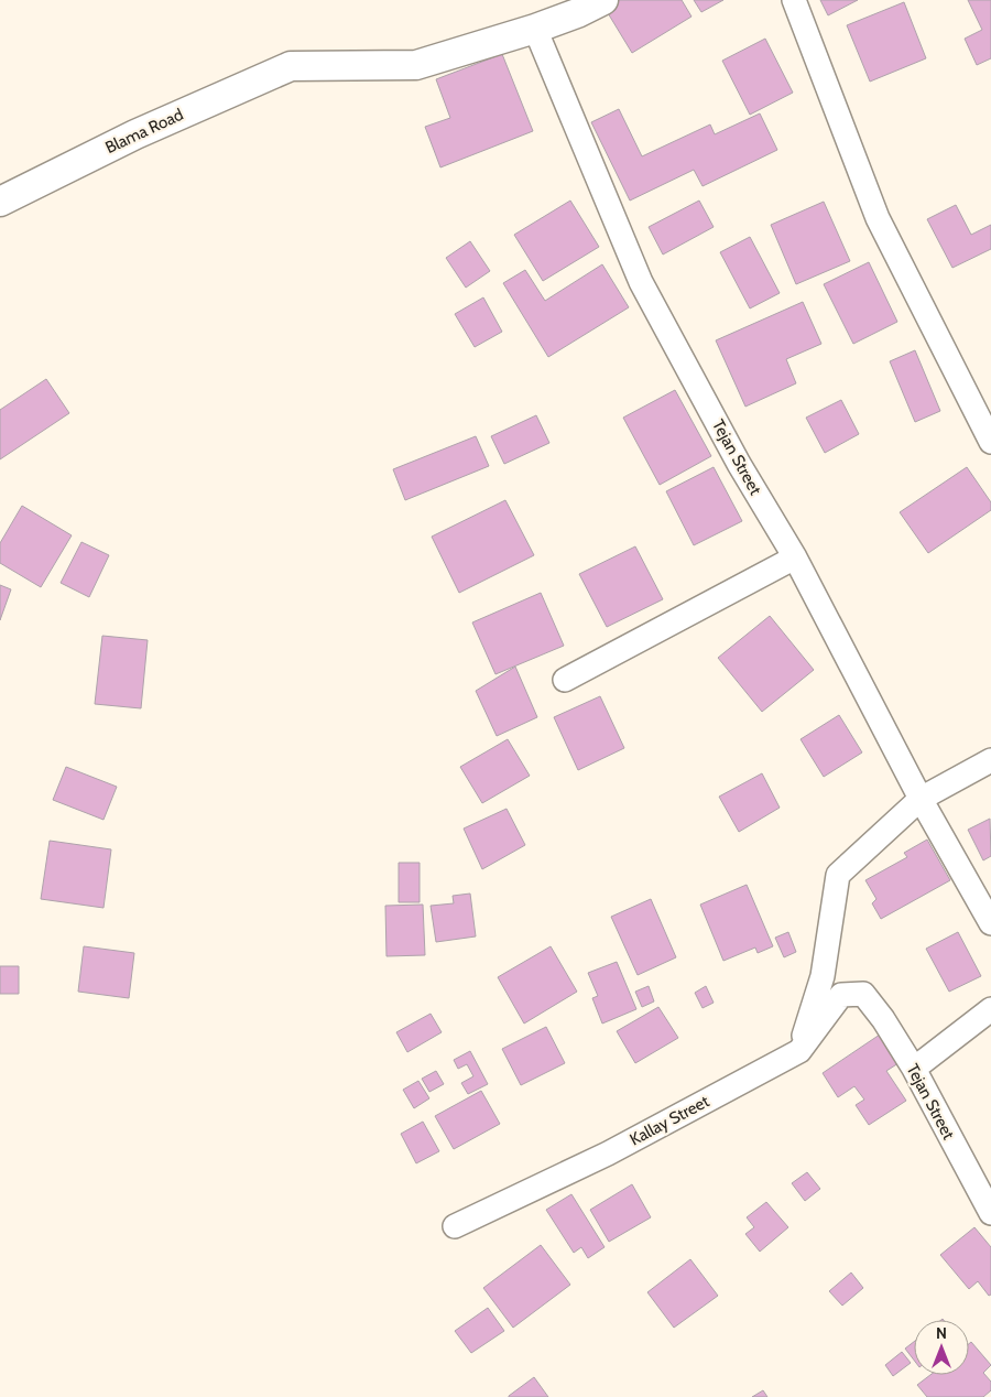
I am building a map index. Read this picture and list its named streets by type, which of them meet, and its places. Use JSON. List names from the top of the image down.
{
  "streets": {
    "street": ["Blama Road", "Tejan Street", "Kallay Street"]
  },
  "crossings": [
    ["Blama Road", "Tejan Street"],
    ["Tejan Street", "Kallay Street"]
  ],
  "north": "top"
}
